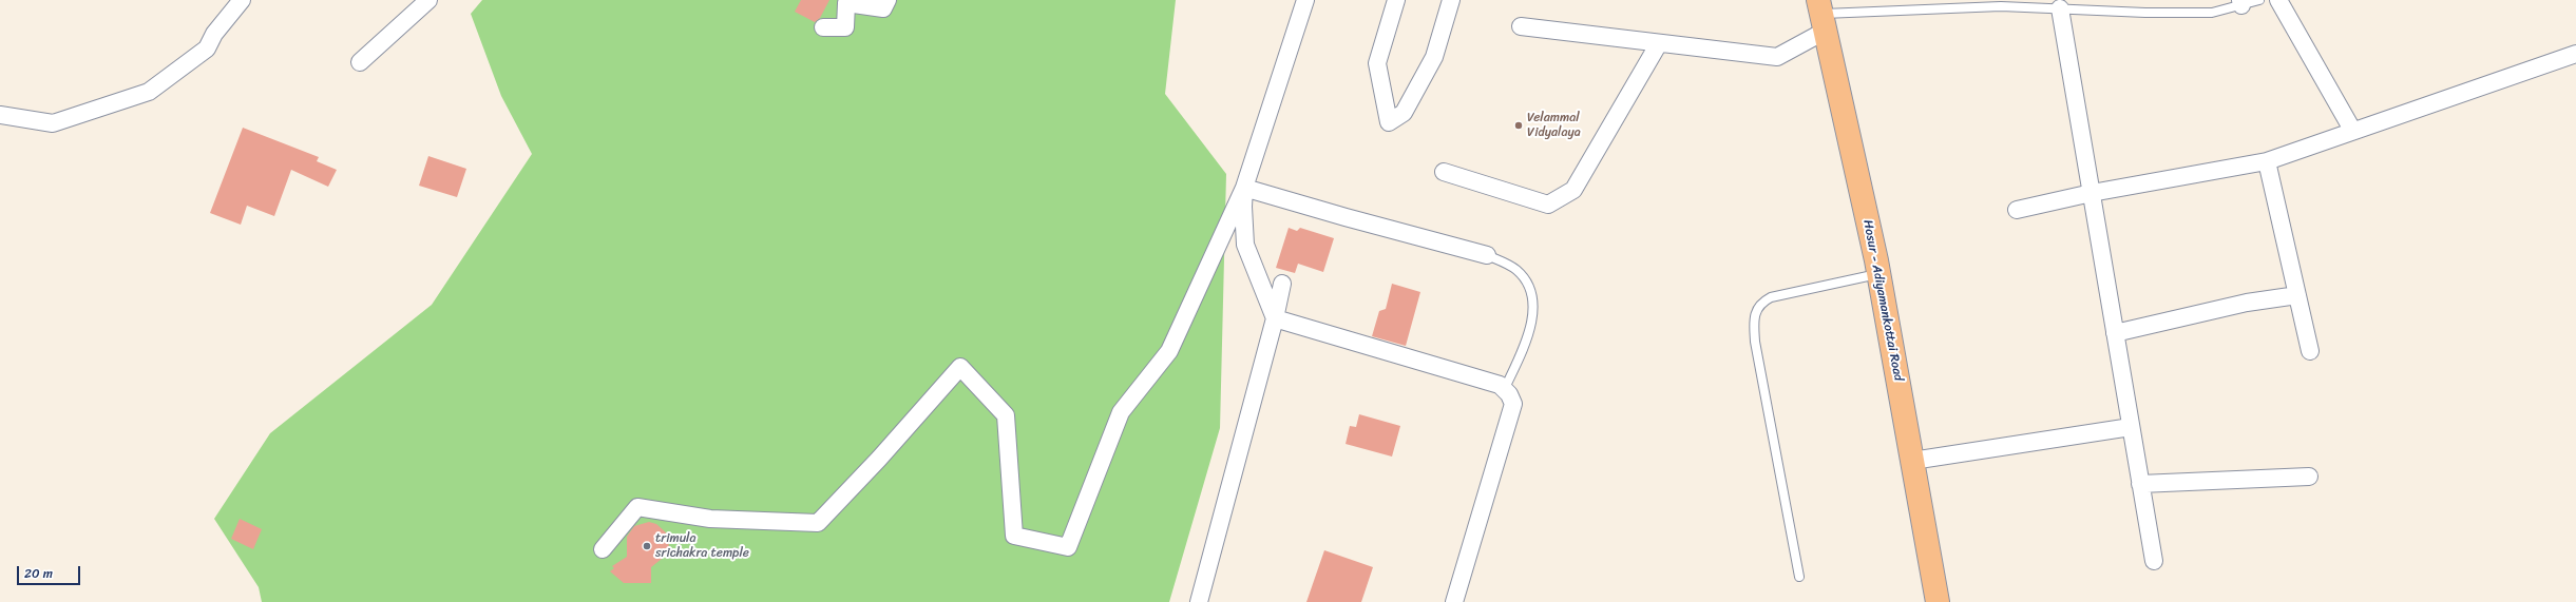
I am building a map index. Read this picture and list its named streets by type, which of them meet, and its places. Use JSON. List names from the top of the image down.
{
  "streets": {
    "highway": ["Hosur - Adiyamankottai Road"]
  },
  "places": ["Velammal Vidyalaya", "trimula srichakra temple"],
  "scale_bar": "20 m"
}
